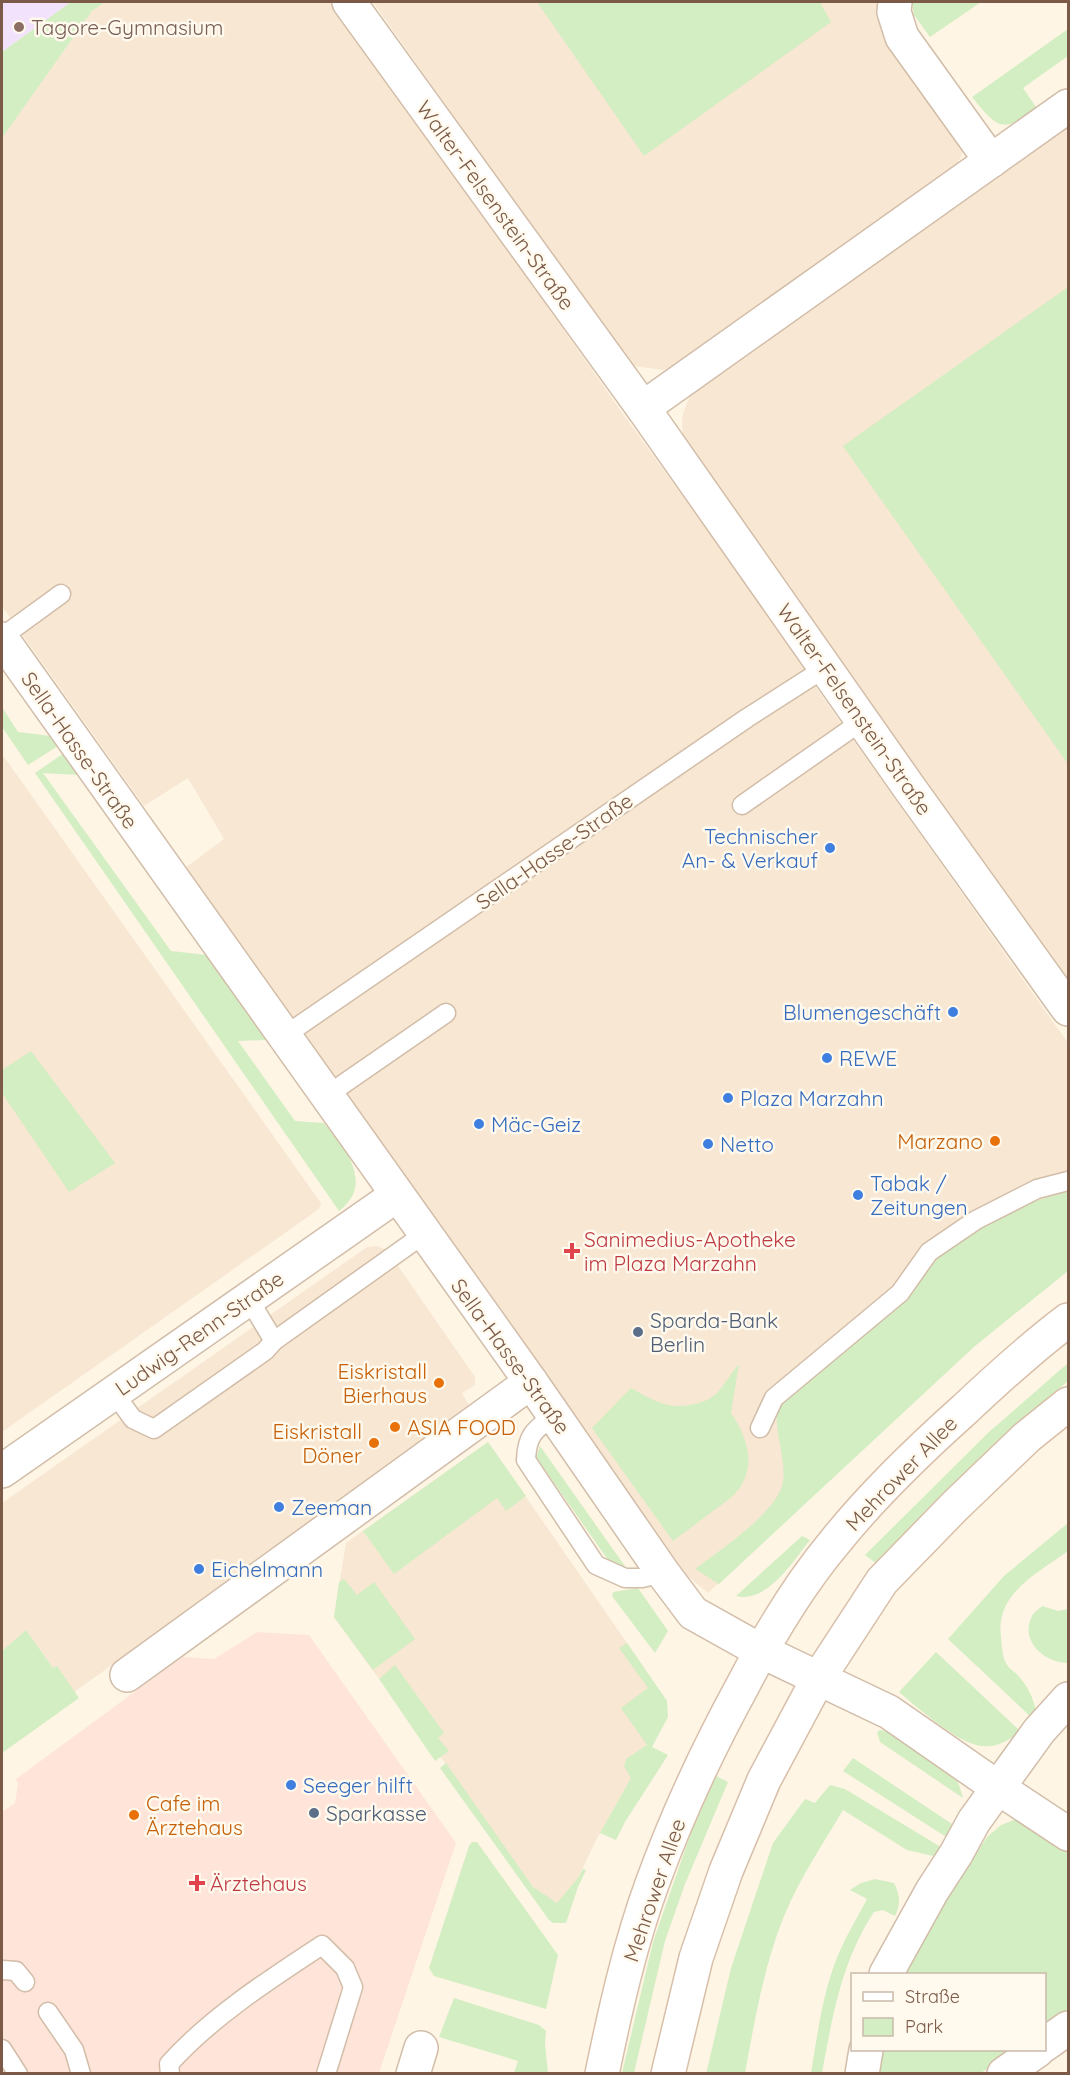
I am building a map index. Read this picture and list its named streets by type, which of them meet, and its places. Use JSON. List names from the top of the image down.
{
  "streets": {
    "street": [
      "Walter-Felsenstein-Straße",
      "Sella-Hasse-Straße",
      "Ludwig-Renn-Straße",
      "Mehrower Allee"
    ]
  },
  "crossings": [
    ["Walter-Felsenstein-Straße", "Sella-Hasse-Straße"],
    ["Sella-Hasse-Straße", "Ludwig-Renn-Straße"],
    ["Sella-Hasse-Straße", "Mehrower Allee"]
  ],
  "places": {
    "other": [
      "Tagore-Gymnasium",
      "Technischer An- & Verkauf",
      "Blumengeschäft",
      "REWE",
      "Plaza Marzahn",
      "Mäc-Geiz",
      "Marzano",
      "Netto",
      "Tabak / Zeitungen",
      "Sparda-Bank Berlin",
      "Eiskristall Bierhaus",
      "ASIA FOOD",
      "Eiskristall Döner",
      "Zeeman",
      "Eichelmann",
      "Seeger hilft",
      "Sparkasse",
      "Cafe im Ärztehaus"
    ],
    "health": ["Sanimedius-Apotheke im Plaza Marzahn", "Ärztehaus"]
  },
  "legend": ["Straße", "Park"]
}
